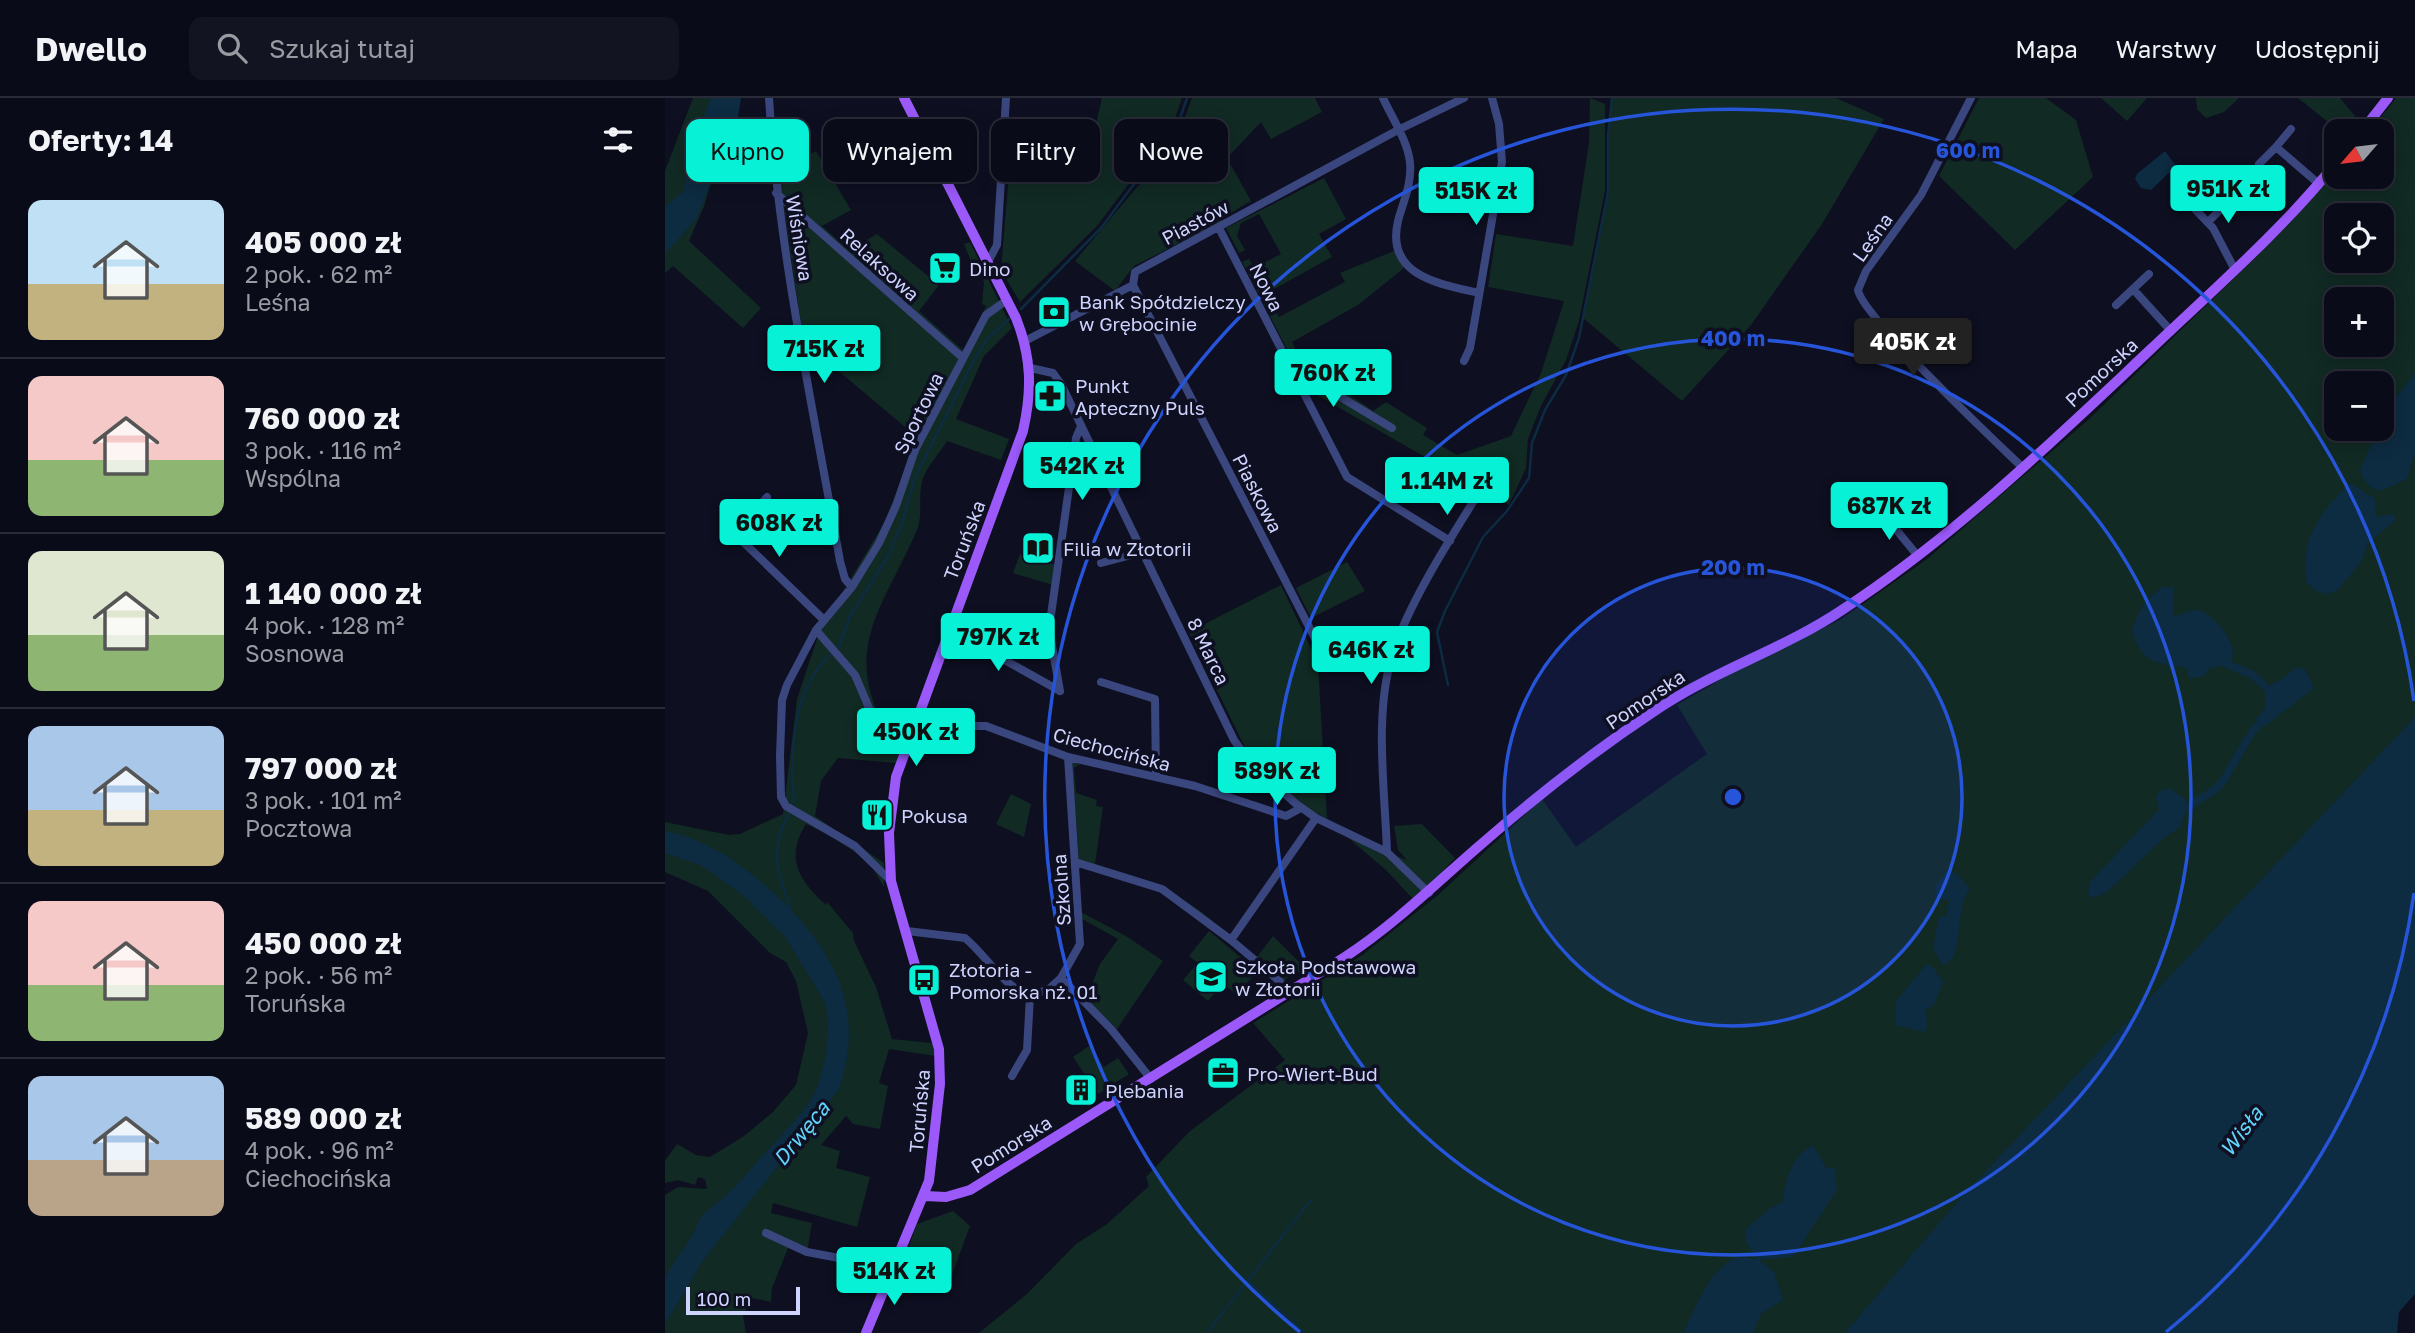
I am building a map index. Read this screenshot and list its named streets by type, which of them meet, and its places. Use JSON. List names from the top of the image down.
{
  "streets": {
    "main road": ["Pomorska", "Toruńska"],
    "street": [
      "Piastów",
      "Leśna",
      "Wiśniowa",
      "Relaksowa",
      "Nowa",
      "Sportowa",
      "Piaskowa",
      "8 Marca",
      "Ciechocińska",
      "Szkolna"
    ]
  },
  "crossings": [
    ["Piastów", "Nowa"],
    ["Piastów", "Piaskowa"],
    ["Piastów", "Toruńska"],
    ["Leśna", "Pomorska"],
    ["Wiśniowa", "Relaksowa"],
    ["Wiśniowa", "Sportowa"],
    ["Relaksowa", "Sportowa"],
    ["Pomorska", "Toruńska"],
    ["Pomorska", "8 Marca"],
    ["Sportowa", "Toruńska"],
    ["Toruńska", "8 Marca"],
    ["Toruńska", "Ciechocińska"],
    ["8 Marca", "Ciechocińska"],
    ["Ciechocińska", "Szkolna"]
  ],
  "water": ["Wisła", "Drwęca"],
  "places": {
    "supermarket": ["Dino"],
    "bank": ["Bank Spółdzielczy w Grębocinie"],
    "pharmacy": ["Punkt Apteczny Puls"],
    "library": ["Filia w Złotorii"],
    "restaurant": ["Pokusa"],
    "school or university": ["Szkoła Podstawowa w Złotorii"],
    "bus stop": ["Złotoria - Pomorska nż. 01"],
    "office": ["Pro-Wiert-Bud"],
    "building": ["Plebania"]
  },
  "scale_bar": "100 m",
  "north": "bottom left",
  "page": {
    "header": "Dwello",
    "search": "Szukaj tutaj",
    "nav": ["Mapa", "Warstwy", "Udostępnij"],
    "heading": "Oferty: 14",
    "map_buttons": ["+", "−"],
    "chip": [
      "Kupno",
      "Wynajem",
      "Filtry",
      "Nowe"
    ],
    "price": [
      "951K zł",
      "515K zł",
      "405K zł",
      "715K zł",
      "760K zł",
      "542K zł",
      "1.14M zł",
      "687K zł",
      "608K zł",
      "797K zł",
      "646K zł",
      "450K zł",
      "589K zł",
      "514K zł"
    ],
    "list": [
      {
        "name": "405 000 zł",
        "note": "2 pok. · 62 m² · Leśna"
      },
      {
        "name": "760 000 zł",
        "note": "3 pok. · 116 m² · Wspólna"
      },
      {
        "name": "1 140 000 zł",
        "note": "4 pok. · 128 m² · Sosnowa"
      },
      {
        "name": "797 000 zł",
        "note": "3 pok. · 101 m² · Pocztowa"
      },
      {
        "name": "450 000 zł",
        "note": "2 pok. · 56 m² · Toruńska"
      },
      {
        "name": "589 000 zł",
        "note": "4 pok. · 96 m² · Ciechocińska"
      }
    ],
    "scale": "100 m"
  },
  "rings": ["600 m", "400 m", "200 m"]
}
